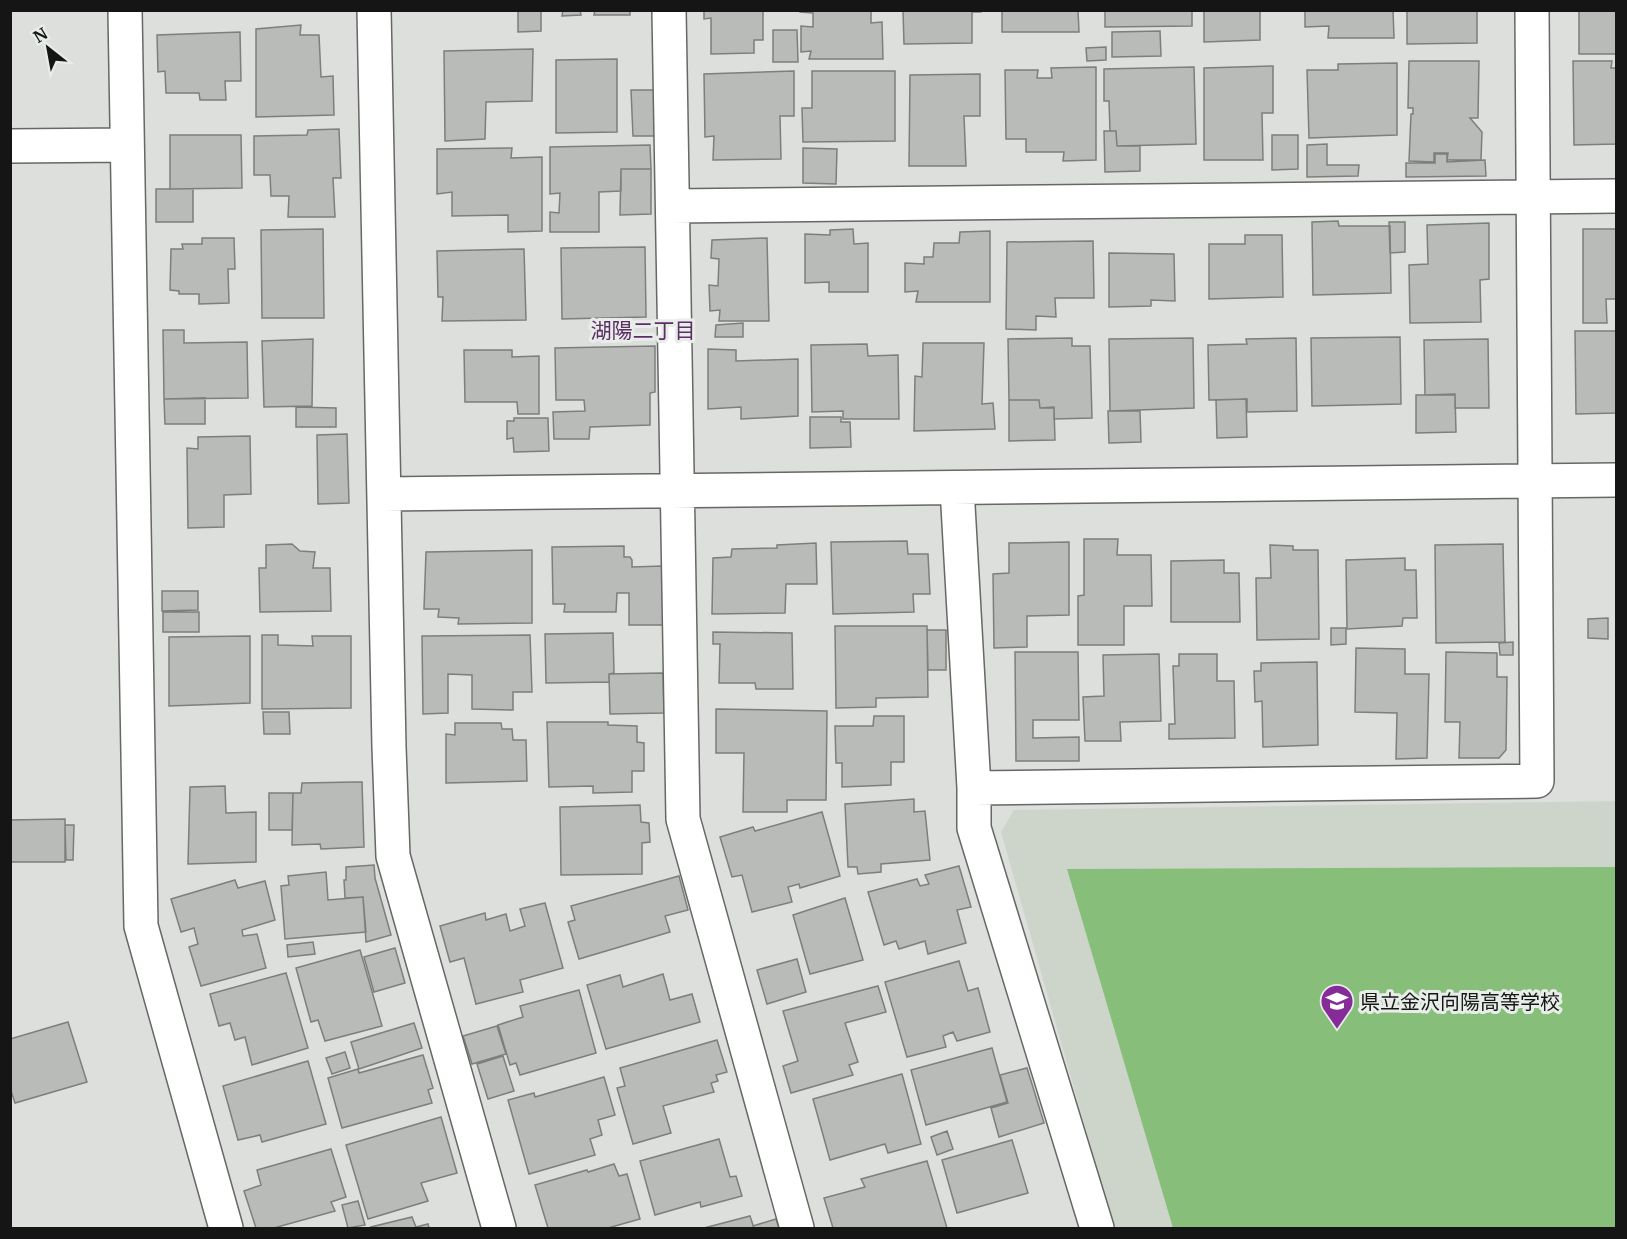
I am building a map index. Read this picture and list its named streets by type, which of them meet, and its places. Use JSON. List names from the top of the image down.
{
  "districts": ["湖陽二丁目"],
  "places": {
    "school or university": ["県立金沢向陽高等学校"]
  },
  "north": "top left"
}
